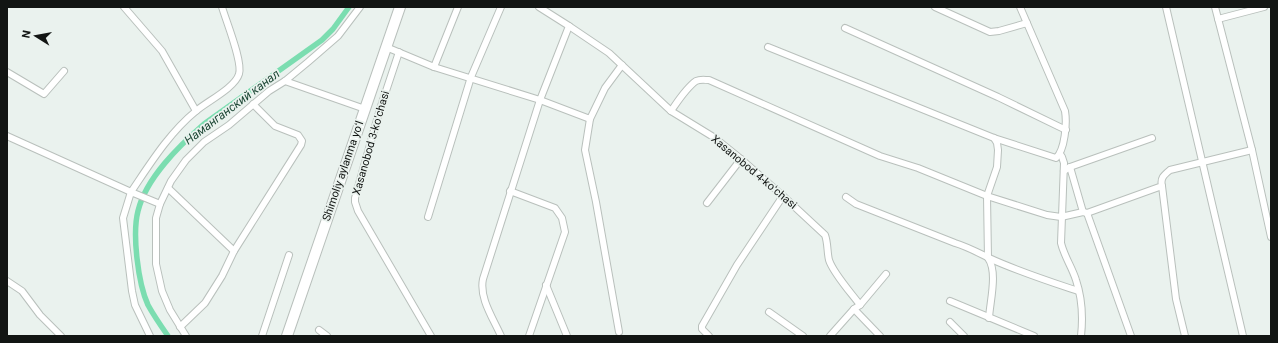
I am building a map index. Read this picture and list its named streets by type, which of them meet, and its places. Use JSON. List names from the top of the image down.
{
  "streets": {
    "main road": ["Shimoliy aylanma yoʻl"],
    "street": ["Xasanobod 3-koʻchasi", "Xasanobod 4-koʻchasi"]
  },
  "water": ["Наманганский канал"],
  "north": "left"
}
